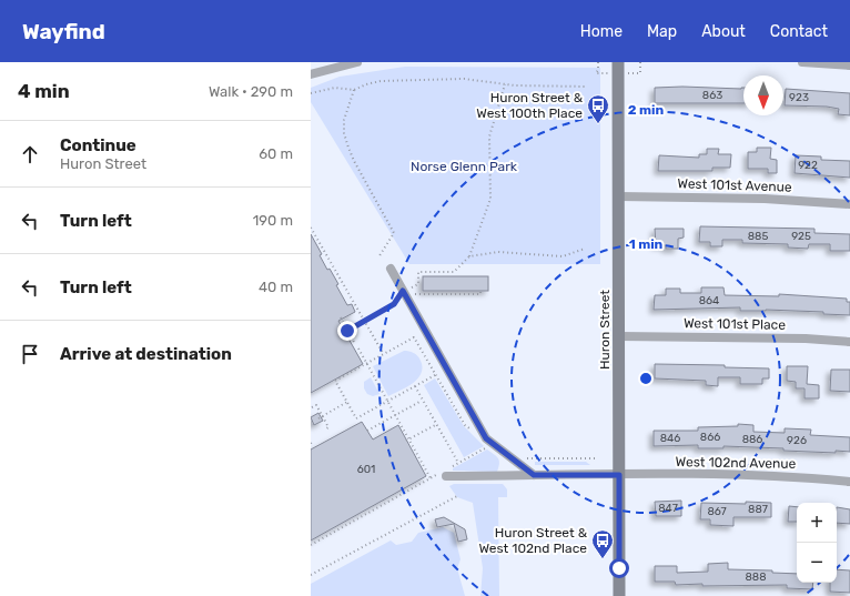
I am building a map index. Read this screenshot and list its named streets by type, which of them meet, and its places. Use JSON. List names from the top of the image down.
{
  "streets": {
    "main road": ["Huron Street"],
    "street": ["West 101st Avenue", "West 101st Place", "West 102nd Avenue"]
  },
  "crossings": [
    ["West 101st Avenue", "Huron Street"],
    ["West 101st Place", "Huron Street"],
    ["Huron Street", "West 102nd Avenue"]
  ],
  "parks": ["Norse Glenn Park"],
  "places": {
    "bus stop": ["Huron Street & West 100th Place", "Huron Street & West 102nd Place"]
  },
  "house_numbers": [
    "863",
    "923",
    "922",
    "885",
    "925",
    "864",
    "866",
    "846",
    "886",
    "926",
    "601",
    "847",
    "887",
    "867",
    "888"
  ],
  "north": "bottom",
  "page": {
    "header": "Wayfind",
    "nav": [
      "Home",
      "Map",
      "About",
      "Contact"
    ],
    "heading": ["4 min", "Walk · 290 m"],
    "list": [
      ["Continue", "Huron Street", "60 m"],
      ["Turn left", "190 m"],
      ["Turn left", "40 m"],
      "Arrive at destination"
    ],
    "map_buttons": ["+", "−"]
  },
  "rings": ["2 min", "1 min"]
}
